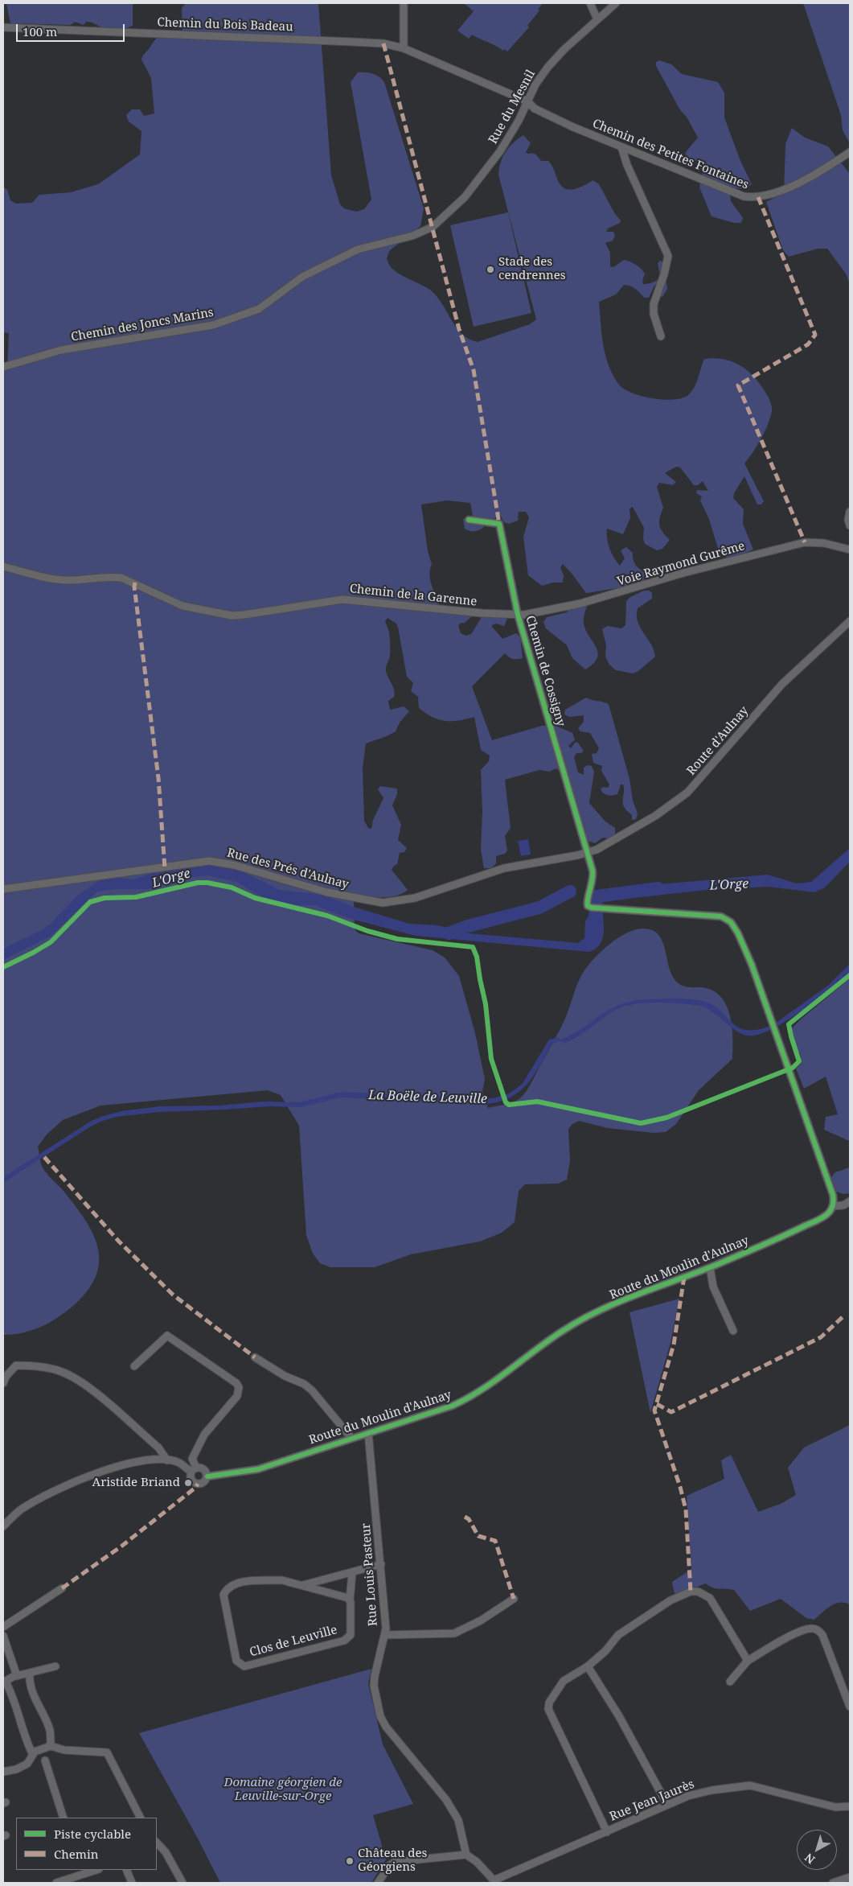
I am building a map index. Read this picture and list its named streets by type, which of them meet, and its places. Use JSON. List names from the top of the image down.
{
  "streets": {
    "street": [
      "Chemin du Bois Badeau",
      "Rue du Mesnil",
      "Chemin des Petites Fontaines",
      "Chemin des Joncs Marins",
      "Voie Raymond Gurême",
      "Chemin de la Garenne",
      "Chemin de Cossigny",
      "Route d'Aulnay",
      "Rue des Prés d'Aulnay",
      "Route du Moulin d'Aulnay",
      "Rue Louis Pasteur",
      "Clos de Leuville",
      "Rue Jean Jaurès"
    ]
  },
  "crossings": [
    ["Rue du Mesnil", "Chemin des Petites Fontaines"],
    ["Rue du Mesnil", "Chemin des Joncs Marins"],
    ["Voie Raymond Gurême", "Chemin de la Garenne"],
    ["Voie Raymond Gurême", "Chemin de Cossigny"],
    ["Chemin de la Garenne", "Chemin de Cossigny"],
    ["Chemin de Cossigny", "Route d'Aulnay"],
    ["Chemin de Cossigny", "Rue des Prés d'Aulnay"],
    ["Chemin de Cossigny", "Route du Moulin d'Aulnay"],
    ["Route d'Aulnay", "Rue des Prés d'Aulnay"],
    ["Route du Moulin d'Aulnay", "Rue Louis Pasteur"],
    ["Rue Louis Pasteur", "Clos de Leuville"]
  ],
  "water": ["L'Orge", "La Boële de Leuville"],
  "parks": ["Domaine géorgien de Leuville-sur-Orge"],
  "places": ["Stade des cendrennes", "Aristide Briand", "Château des Géorgiens"],
  "legend": ["Piste cyclable", "Chemin"],
  "scale_bar": "100 m",
  "north": "bottom left"
}
